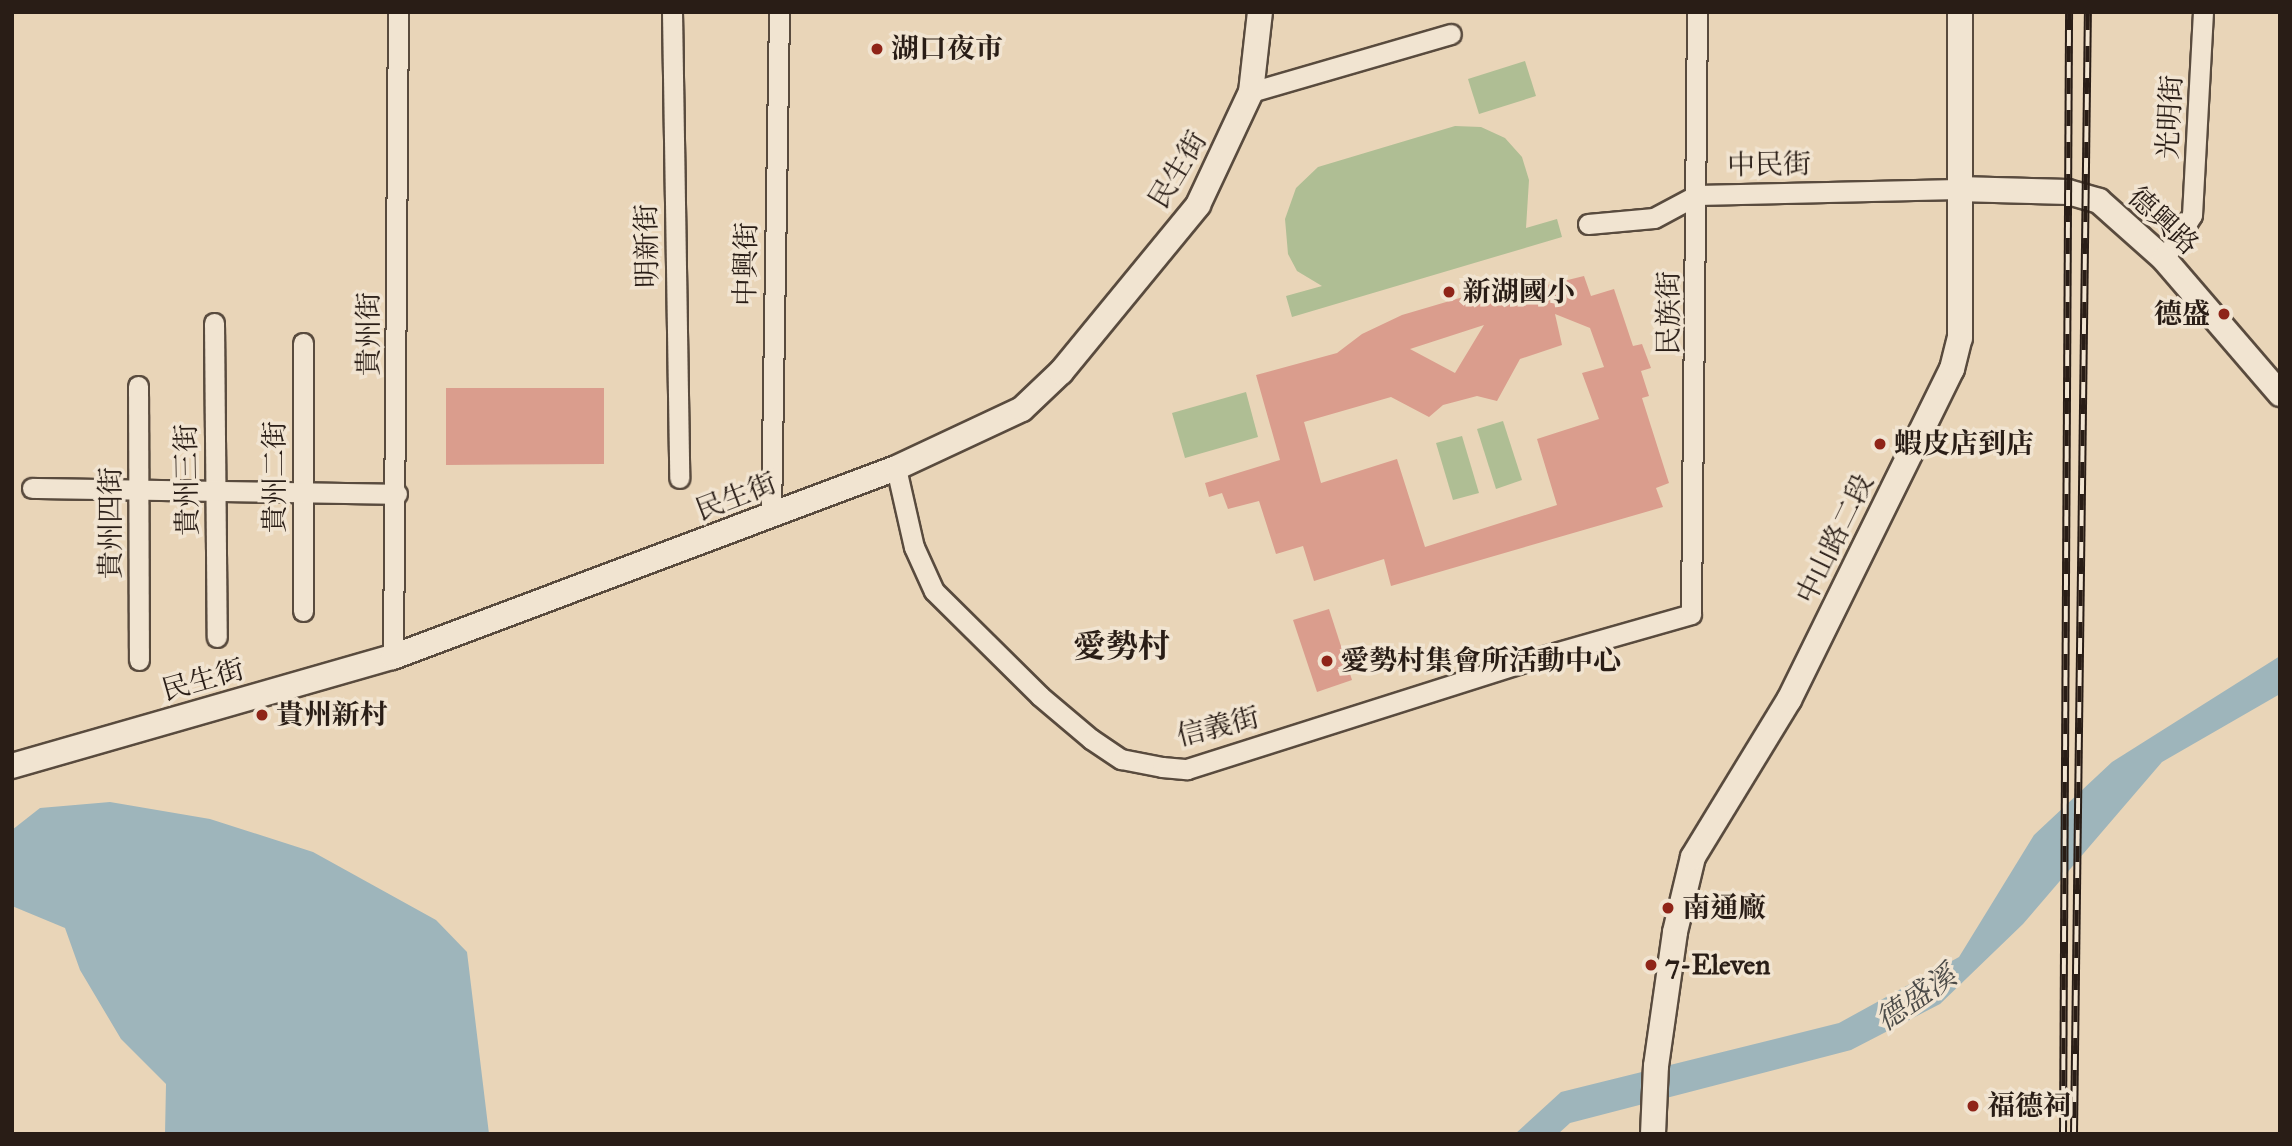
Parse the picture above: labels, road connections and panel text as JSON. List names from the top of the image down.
{
  "streets": {
    "street": [
      "光明街",
      "中民街",
      "民生街",
      "德興路",
      "明新街",
      "中興街",
      "民族街",
      "貴州街",
      "貴州二街",
      "貴州三街",
      "貴州四街",
      "中山路二段",
      "信義街"
    ]
  },
  "crossings": [
    ["光明街", "德興路"],
    ["中民街", "德興路"],
    ["中民街", "民族街"],
    ["中民街", "中山路二段"],
    ["民生街", "中興街"],
    ["民生街", "貴州街"],
    ["民生街", "信義街"],
    ["德興路", "中山路二段"],
    ["民族街", "信義街"]
  ],
  "districts": ["愛勢村"],
  "water": ["德盛溪"],
  "places": [
    "湖口夜市",
    "新湖國小",
    "德盛",
    "蝦皮店到店",
    "愛勢村集會所活動中心",
    "貴州新村",
    "南通廠",
    "7-Eleven",
    "福德祠"
  ]
}
